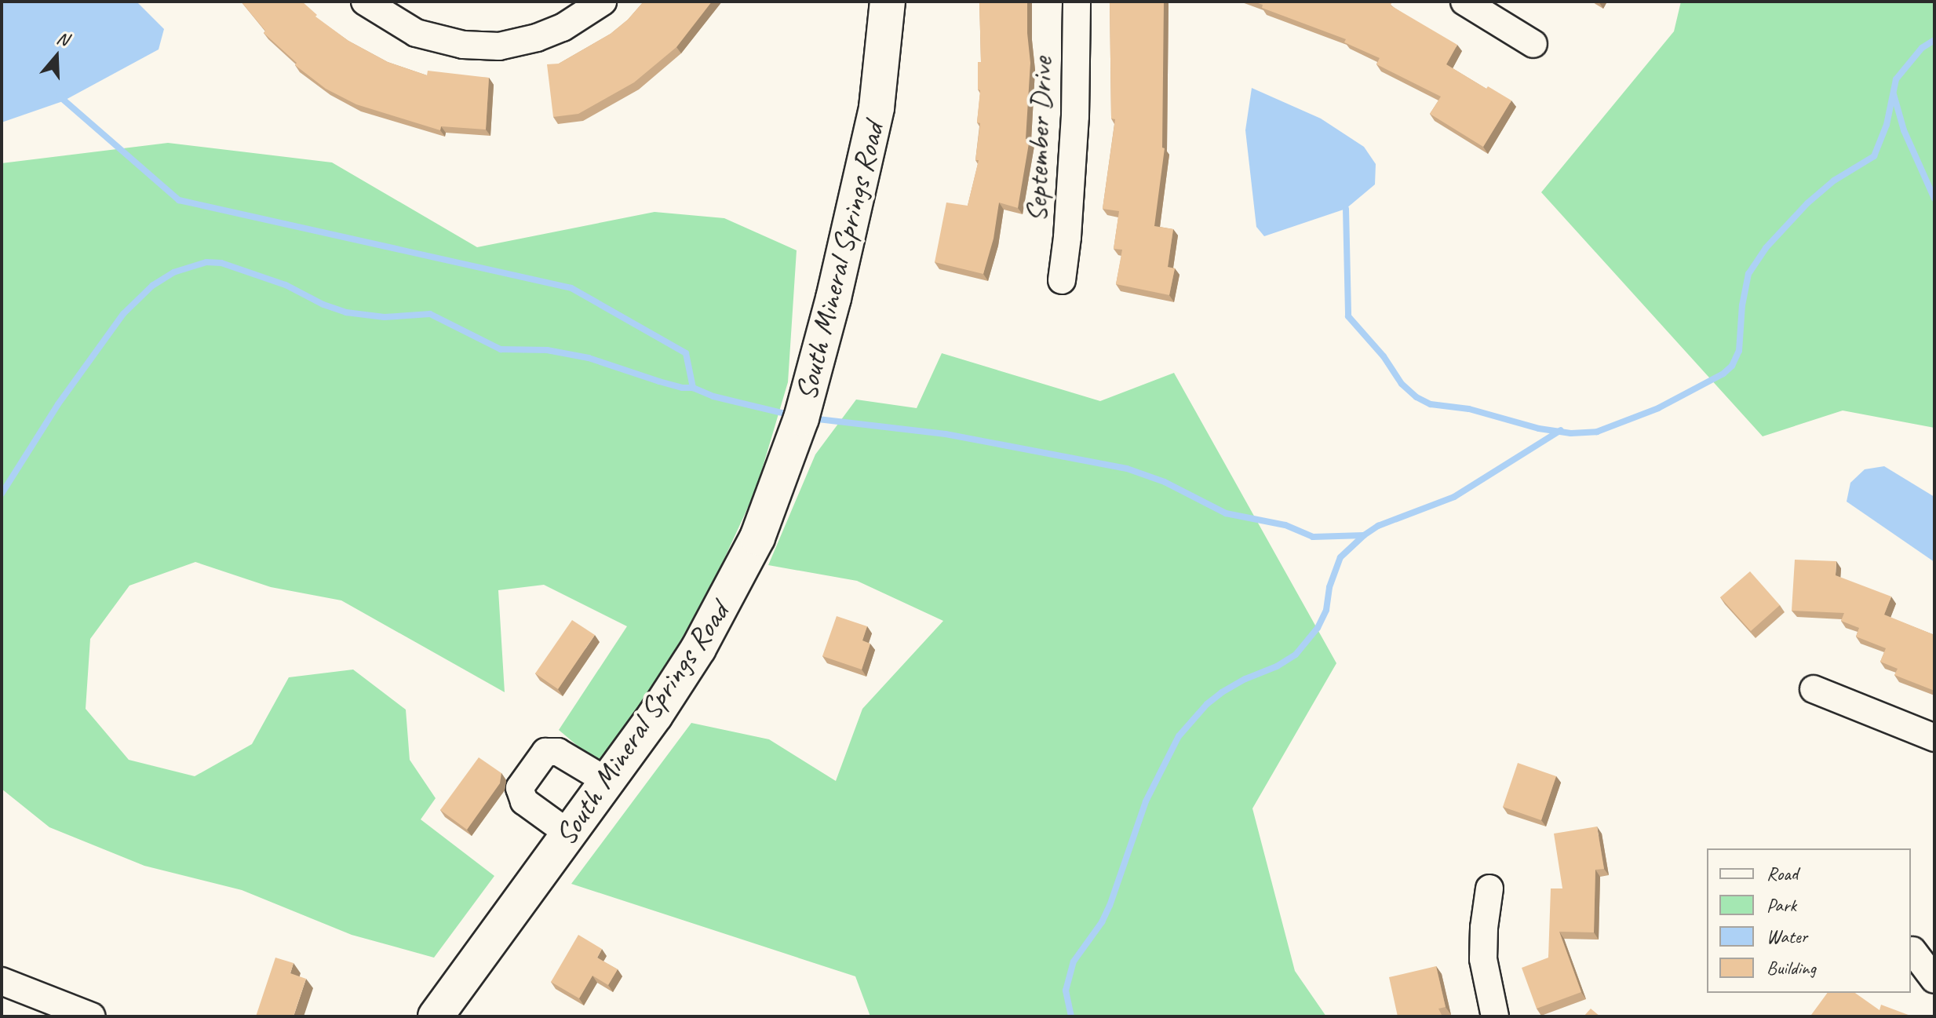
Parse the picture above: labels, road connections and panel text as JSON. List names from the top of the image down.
{
  "streets": {
    "street": ["September Drive", "South Mineral Springs Road"]
  },
  "legend": [
    "Road",
    "Park",
    "Water",
    "Building"
  ],
  "north": "top"
}
